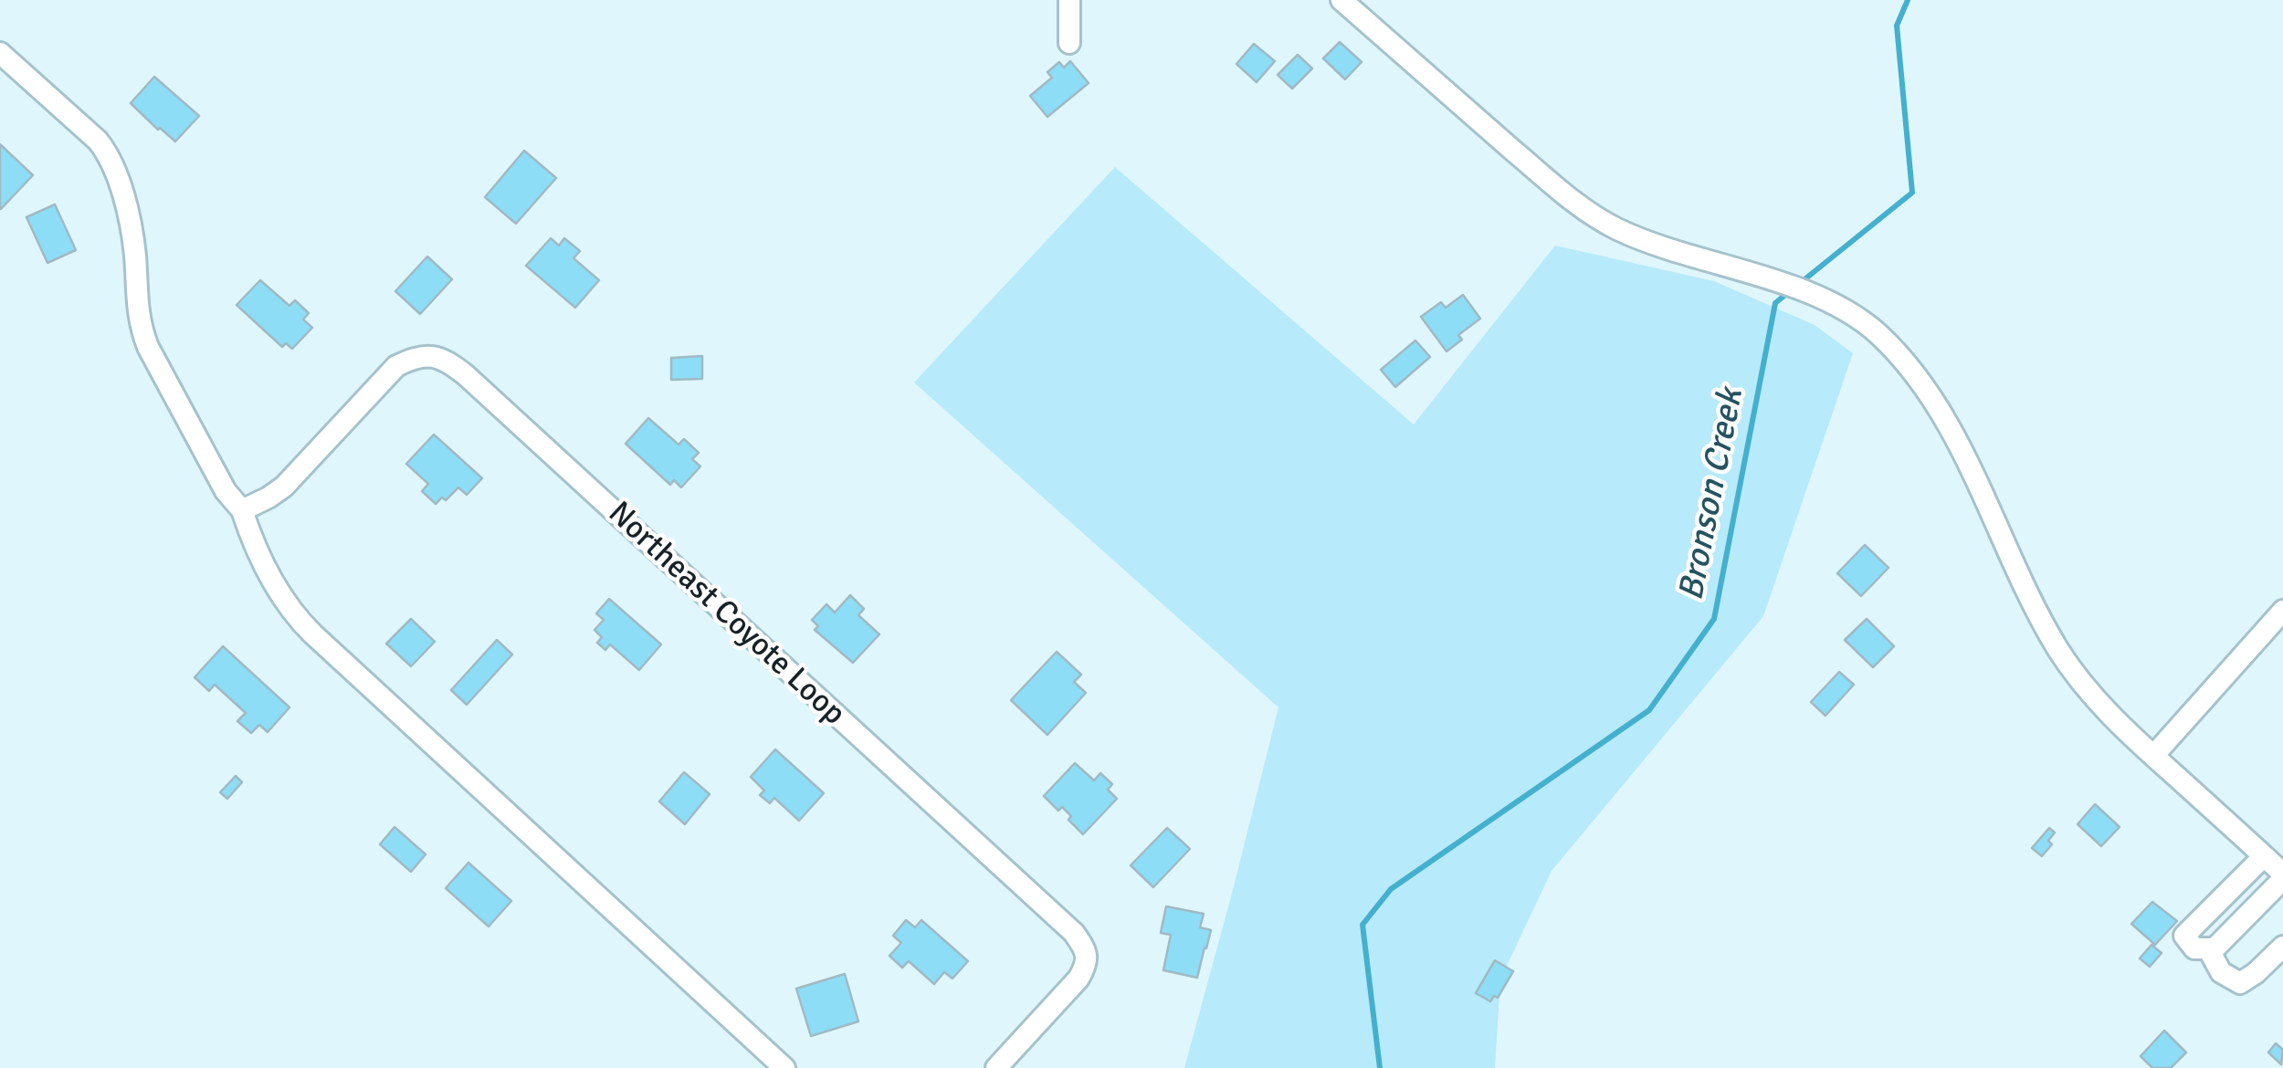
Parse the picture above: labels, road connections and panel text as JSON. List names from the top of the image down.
{
  "streets": {
    "street": ["Northeast Coyote Loop"]
  },
  "water": ["Bronson Creek"]
}
